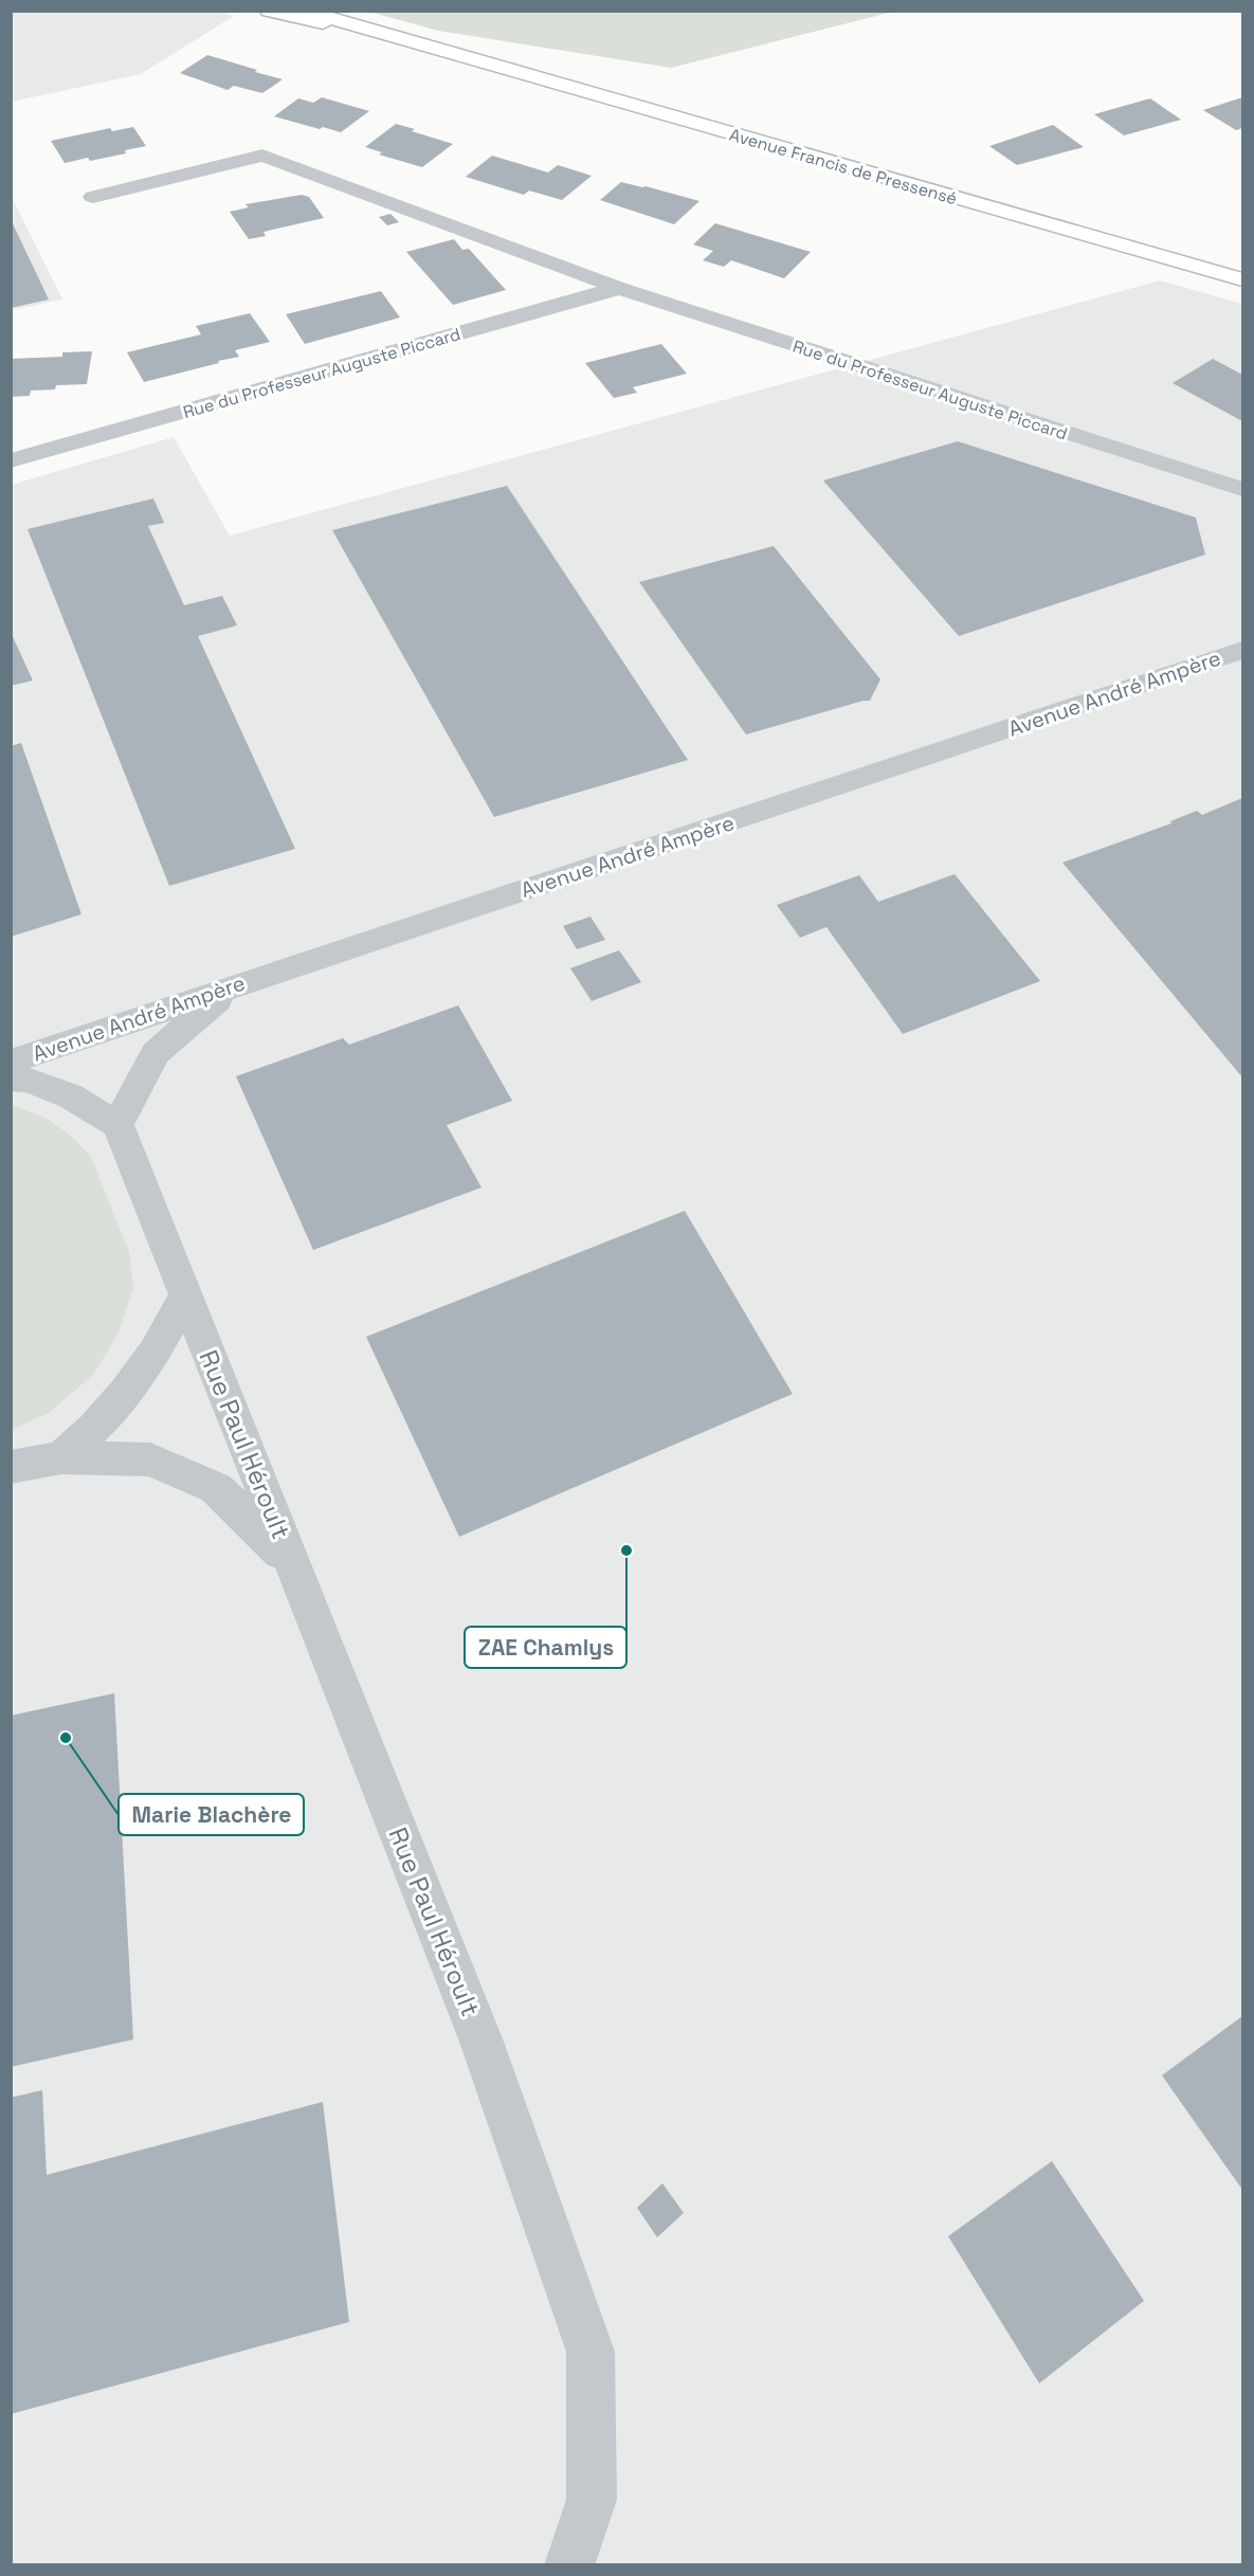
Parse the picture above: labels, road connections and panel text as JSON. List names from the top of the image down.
{
  "streets": {
    "main road": ["Avenue Francis de Pressensé"],
    "street": ["Rue du Professeur Auguste Piccard", "Avenue André Ampère", "Rue Paul Héroult"]
  },
  "places": ["ZAE Chamlys", "Marie Blachère"]
}
